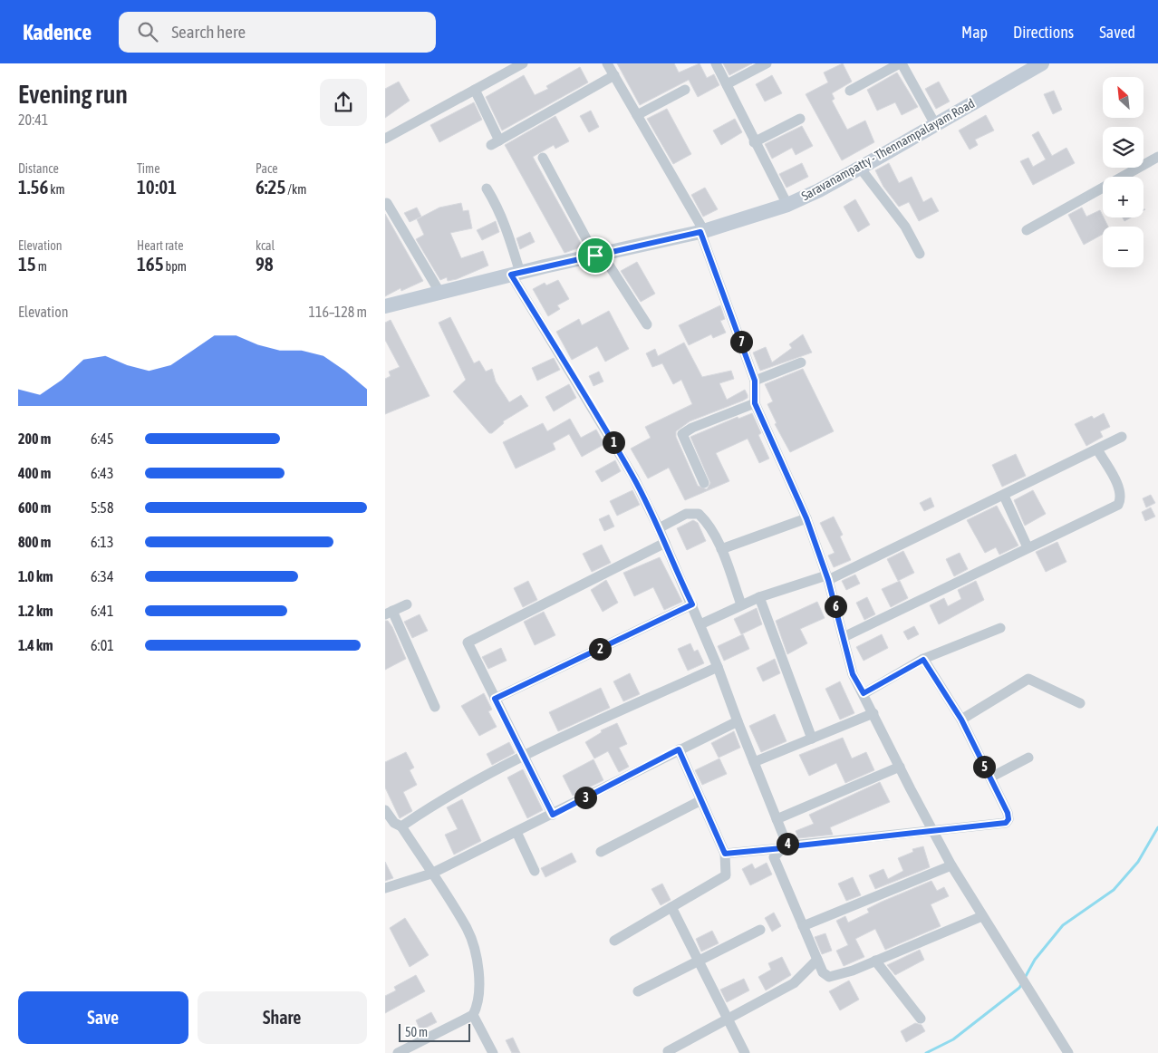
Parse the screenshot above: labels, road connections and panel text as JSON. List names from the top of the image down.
{
  "streets": {
    "main road": ["Saravanampatty - Thennampalayam Road"]
  },
  "scale_bar": "50 m",
  "north": "top left",
  "page": {
    "header": "Kadence",
    "search": "Search here",
    "nav": ["Map", "Directions", "Saved"],
    "heading": ["Evening run", "20:41"],
    "map_buttons": ["+", "−"],
    "stats": [
      ["Distance", "1.56 km"],
      ["Time", "10:01"],
      ["Pace", "6:25 /km"],
      ["Elevation", "15 m"],
      ["Heart rate", "165 bpm"],
      ["kcal", "98"]
    ],
    "chart": ["Elevation", "116–128 m"],
    "pins": [
      "7",
      "1",
      "6",
      "2",
      "5",
      "3",
      "4"
    ],
    "list": [
      {
        "name": "200 m",
        "note": "6:45"
      },
      {
        "name": "400 m",
        "note": "6:43"
      },
      {
        "name": "600 m",
        "note": "5:58"
      },
      {
        "name": "800 m",
        "note": "6:13"
      },
      {
        "name": "1.0 km",
        "note": "6:34"
      },
      {
        "name": "1.2 km",
        "note": "6:41"
      },
      {
        "name": "1.4 km",
        "note": "6:01"
      }
    ],
    "buttons": ["Save", "Share"],
    "scale": "50 m"
  }
}
